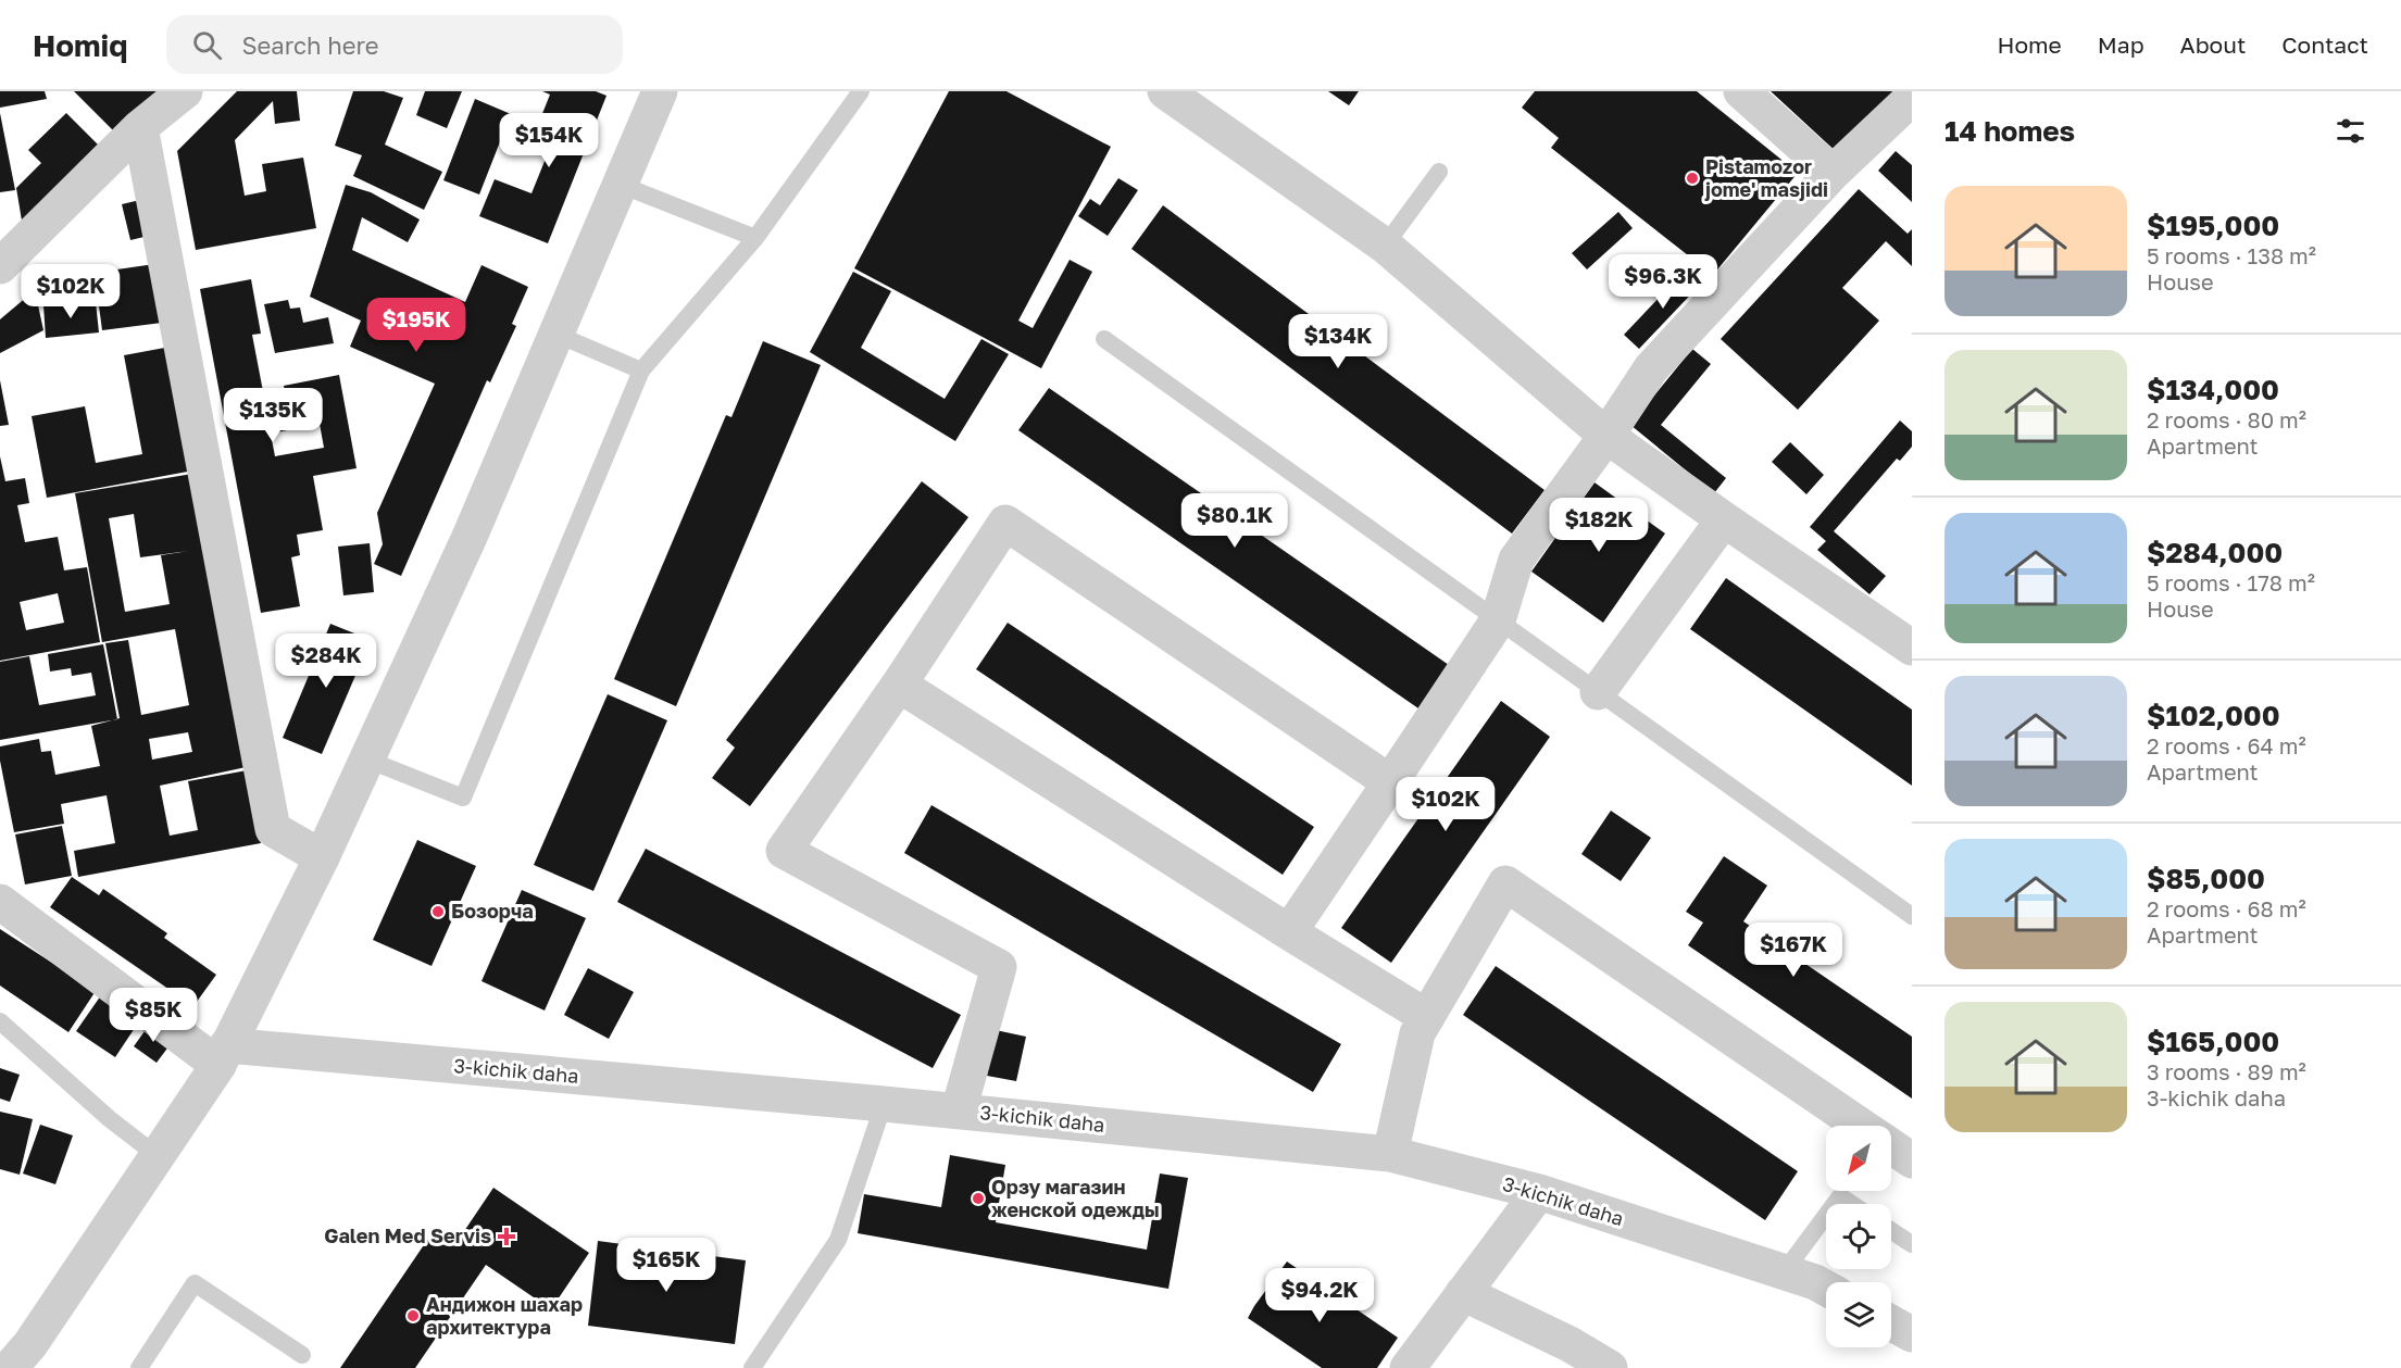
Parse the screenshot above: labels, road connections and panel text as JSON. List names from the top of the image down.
{
  "streets": {
    "street": ["3-kichik daha"]
  },
  "places": {
    "other": [
      "Pistamozor jome' masjidi",
      "Бозорча",
      "Орзу магазин женской одежды",
      "Андижон шахар архитектура"
    ],
    "health": ["Galen Med Servis"]
  },
  "north": "bottom left",
  "page": {
    "header": "Homiq",
    "search": "Search here",
    "nav": [
      "Home",
      "Map",
      "About",
      "Contact"
    ],
    "heading": "14 homes",
    "price": [
      "$154K",
      "$96.3K",
      "$102K",
      "$195K",
      "$134K",
      "$135K",
      "$80.1K",
      "$182K",
      "$284K",
      "$102K",
      "$167K",
      "$85K",
      "$165K",
      "$94.2K"
    ],
    "list": [
      {
        "name": "$195,000",
        "note": "5 rooms · 138 m² · House"
      },
      {
        "name": "$134,000",
        "note": "2 rooms · 80 m² · Apartment"
      },
      {
        "name": "$284,000",
        "note": "5 rooms · 178 m² · House"
      },
      {
        "name": "$102,000",
        "note": "2 rooms · 64 m² · Apartment"
      },
      {
        "name": "$85,000",
        "note": "2 rooms · 68 m² · Apartment"
      },
      {
        "name": "$165,000",
        "note": "3 rooms · 89 m² · 3-kichik daha"
      }
    ]
  }
}
